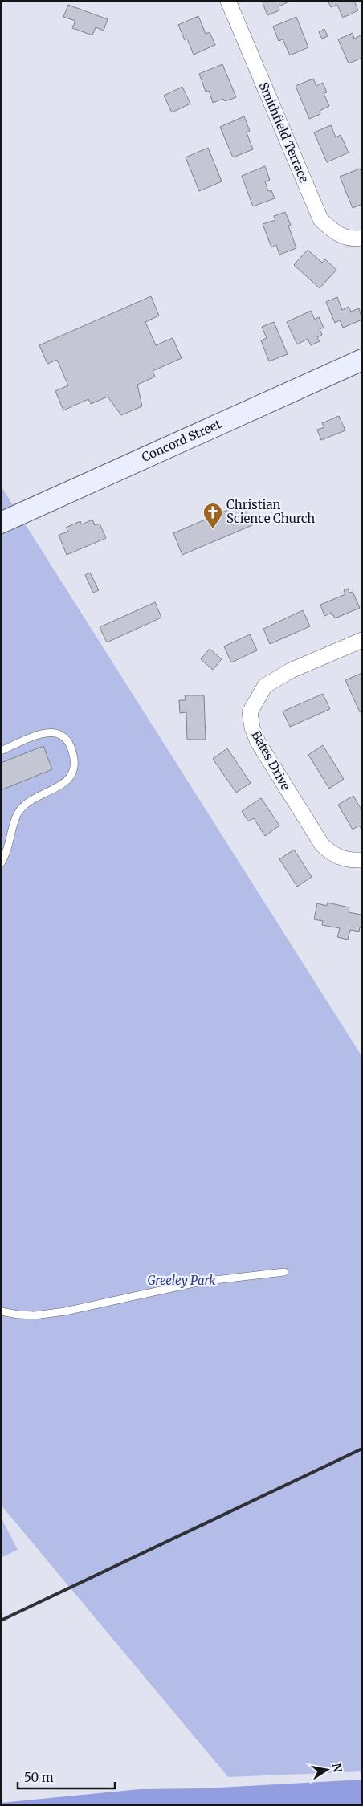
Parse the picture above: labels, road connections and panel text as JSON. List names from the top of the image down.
{
  "streets": {
    "main road": ["Concord Street"],
    "street": ["Smithfield Terrace", "Bates Drive"]
  },
  "parks": ["Greeley Park"],
  "places": {
    "church": ["Christian Science Church"]
  },
  "scale_bar": "50 m",
  "north": "right"
}
